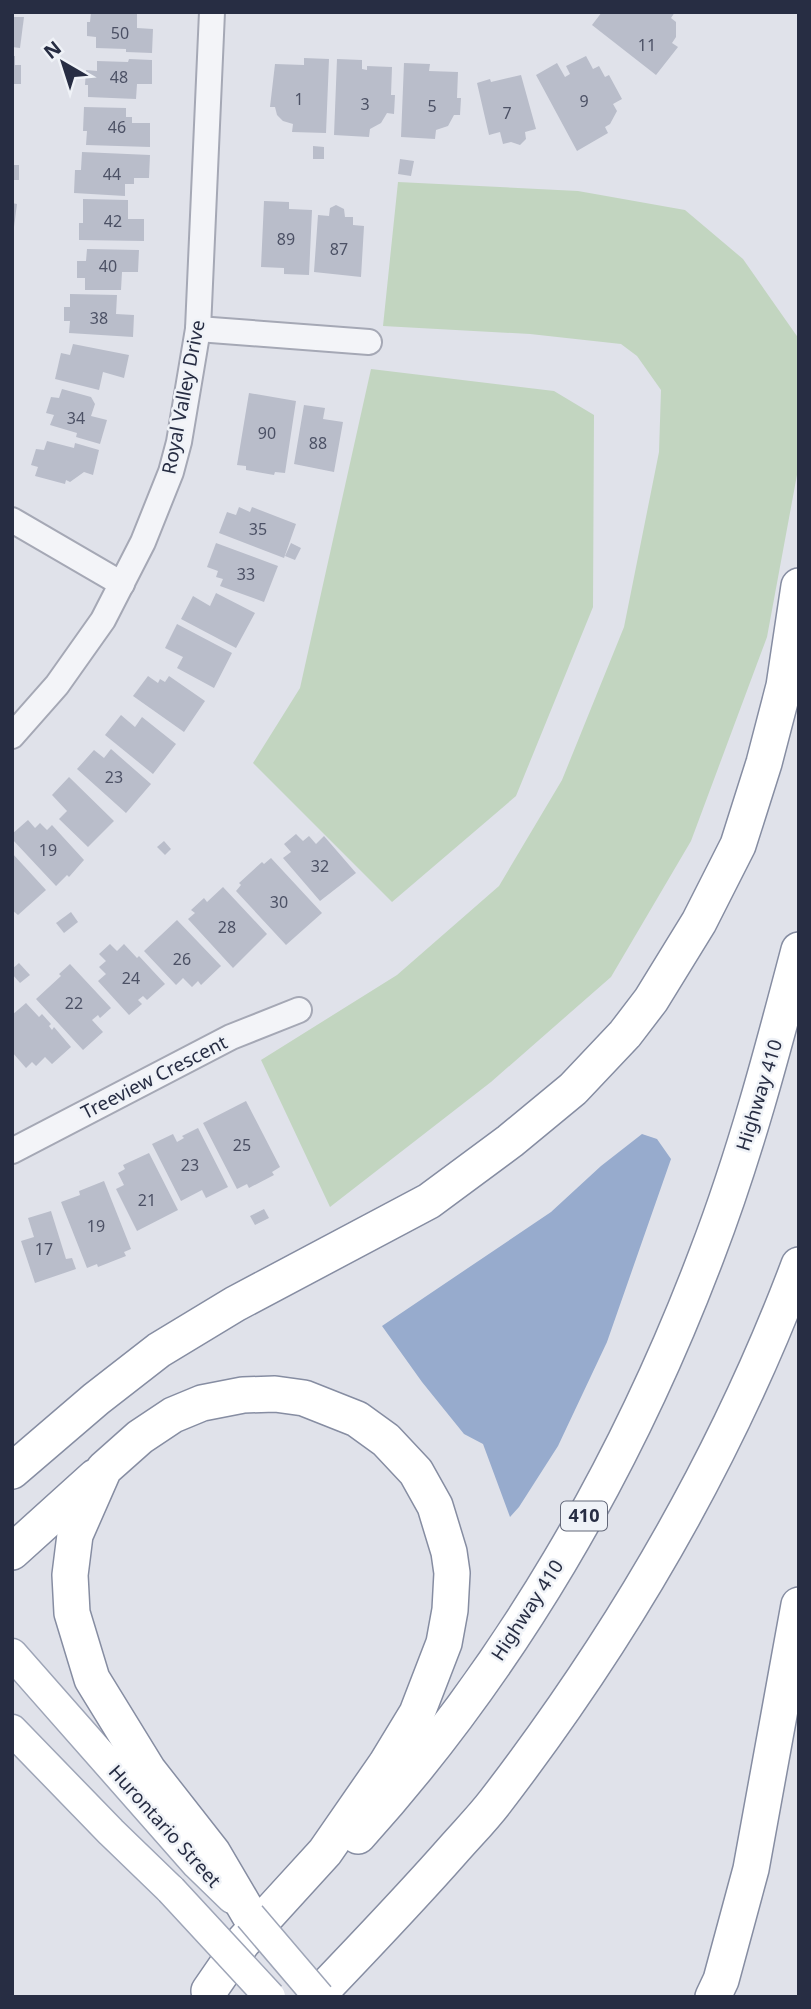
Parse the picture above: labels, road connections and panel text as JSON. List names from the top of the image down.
{
  "streets": {
    "highway": ["Highway 410", "410"],
    "main road": ["Hurontario Street"],
    "street": ["Royal Valley Drive", "Treeview Crescent"]
  },
  "house_numbers": [
    "50",
    "11",
    "48",
    "1",
    "9",
    "3",
    "5",
    "7",
    "46",
    "44",
    "42",
    "89",
    "87",
    "40",
    "38",
    "34",
    "90",
    "88",
    "35",
    "33",
    "23",
    "19",
    "32",
    "30",
    "28",
    "26",
    "24",
    "22",
    "25",
    "23",
    "21",
    "19",
    "17"
  ],
  "north": "top left"
}
